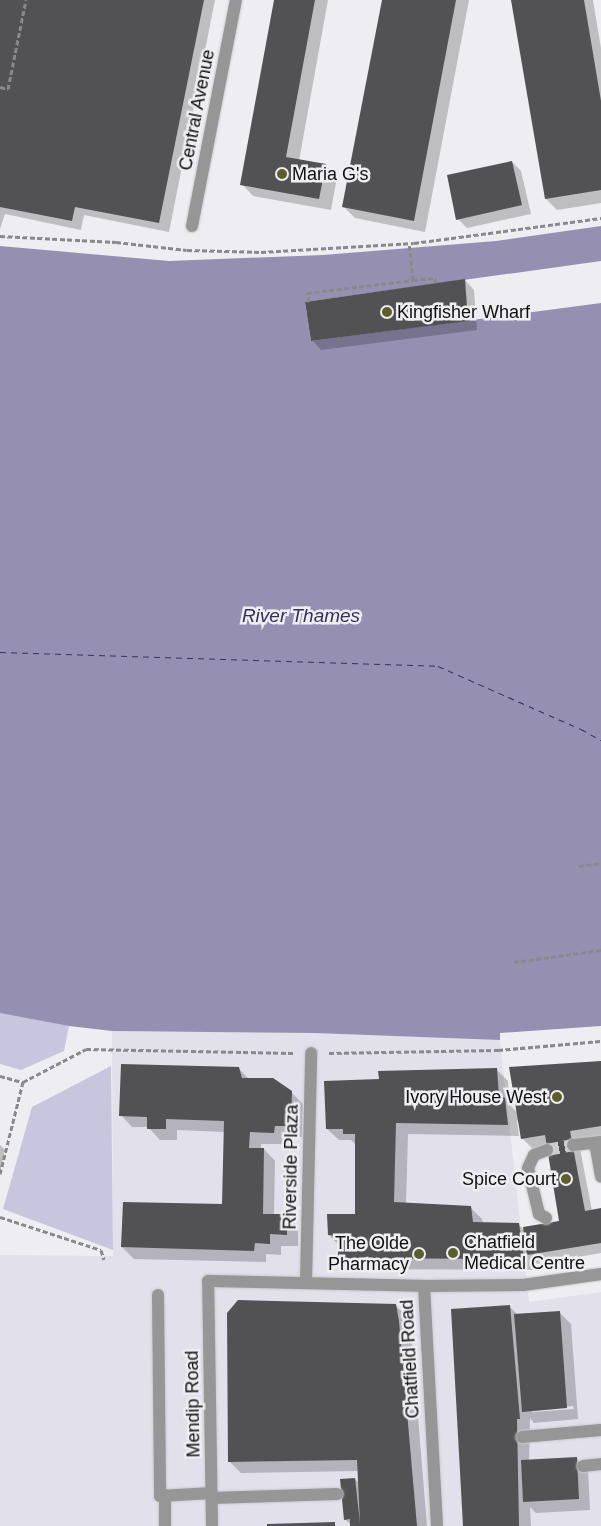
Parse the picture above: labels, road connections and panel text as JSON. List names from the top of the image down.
{
  "streets": {
    "street": [
      "Central Avenue",
      "Riverside Plaza",
      "Chatfield Road",
      "Mendip Road"
    ]
  },
  "crossings": [
    ["Riverside Plaza", "Chatfield Road"],
    ["Chatfield Road", "Mendip Road"]
  ],
  "water": ["River Thames"],
  "places": [
    "Maria G's",
    "Kingfisher Wharf",
    "Ivory House West",
    "Spice Court",
    "Chatfield Medical Centre",
    "The Olde Pharmacy"
  ]
}
